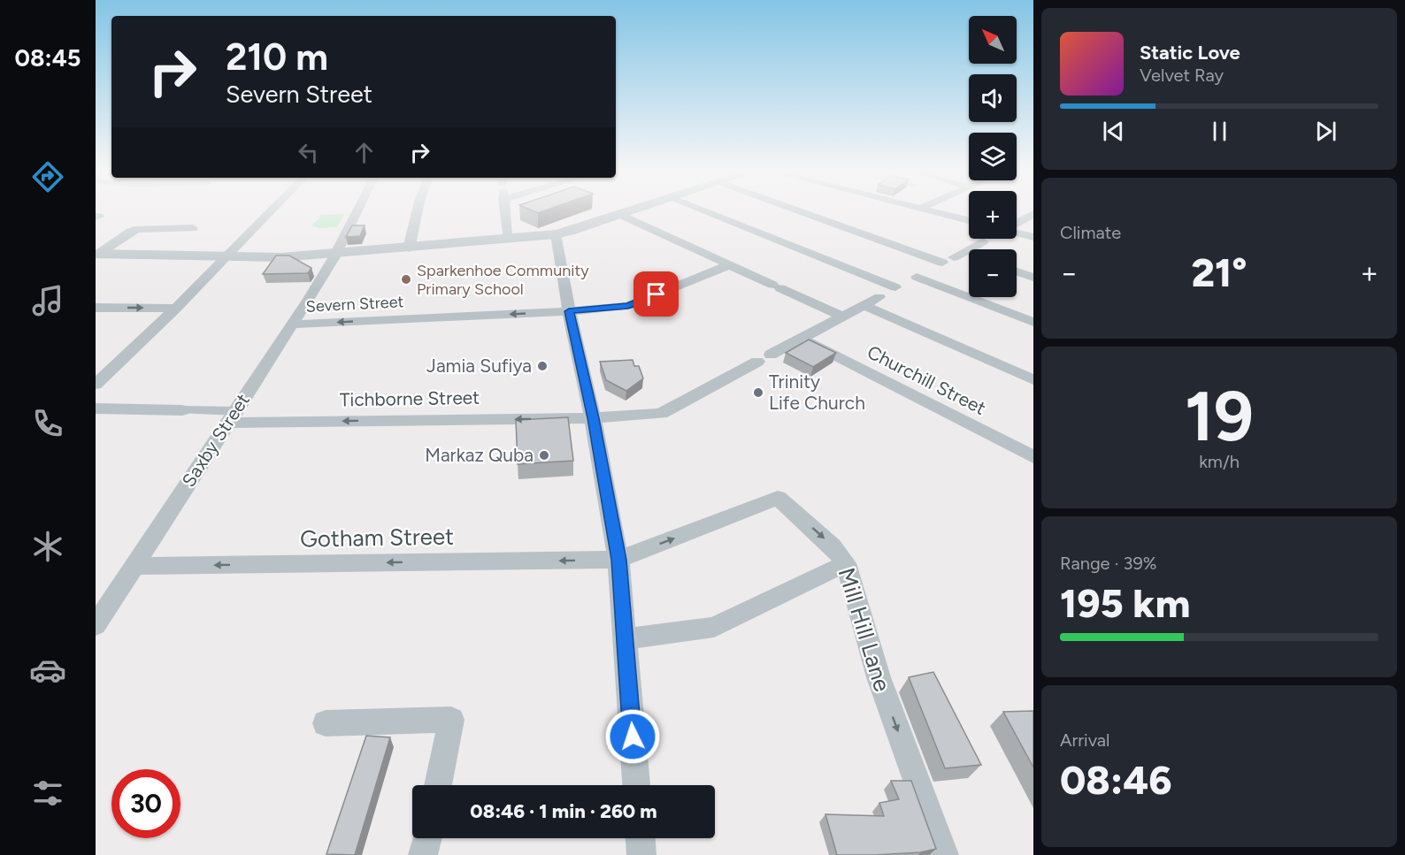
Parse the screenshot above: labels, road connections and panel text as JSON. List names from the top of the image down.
{
  "streets": {
    "street": [
      "Severn Street",
      "Churchill Street",
      "Tichborne Street",
      "Saxby Street",
      "Gotham Street",
      "Mill Hill Lane"
    ]
  },
  "crossings": [
    ["Severn Street", "Saxby Street"],
    ["Churchill Street", "Tichborne Street"],
    ["Tichborne Street", "Saxby Street"],
    ["Saxby Street", "Gotham Street"],
    ["Gotham Street", "Mill Hill Lane"]
  ],
  "one_way": ["Tichborne Street", "Gotham Street"],
  "places": [
    "Sparkenhoe Community Primary School",
    "Jamia Sufiya",
    "Trinity Life Church",
    "Markaz Quba"
  ],
  "north": "top left",
  "page": {
    "tabs": "08:45",
    "map_buttons": ["+", "−"],
    "turn": ["210 m", "Severn Street"],
    "song": ["Static Love", "Velvet Ray"],
    "tile": [
      "Climate",
      ["19", "km/h"],
      ["Range · 39%", "195 km"],
      ["Arrival", "08:46"]
    ],
    "heat": ["−", "21°", "+"],
    "limit": "30",
    "trip": "08:46 · 1 min · 260 m"
  }
}
